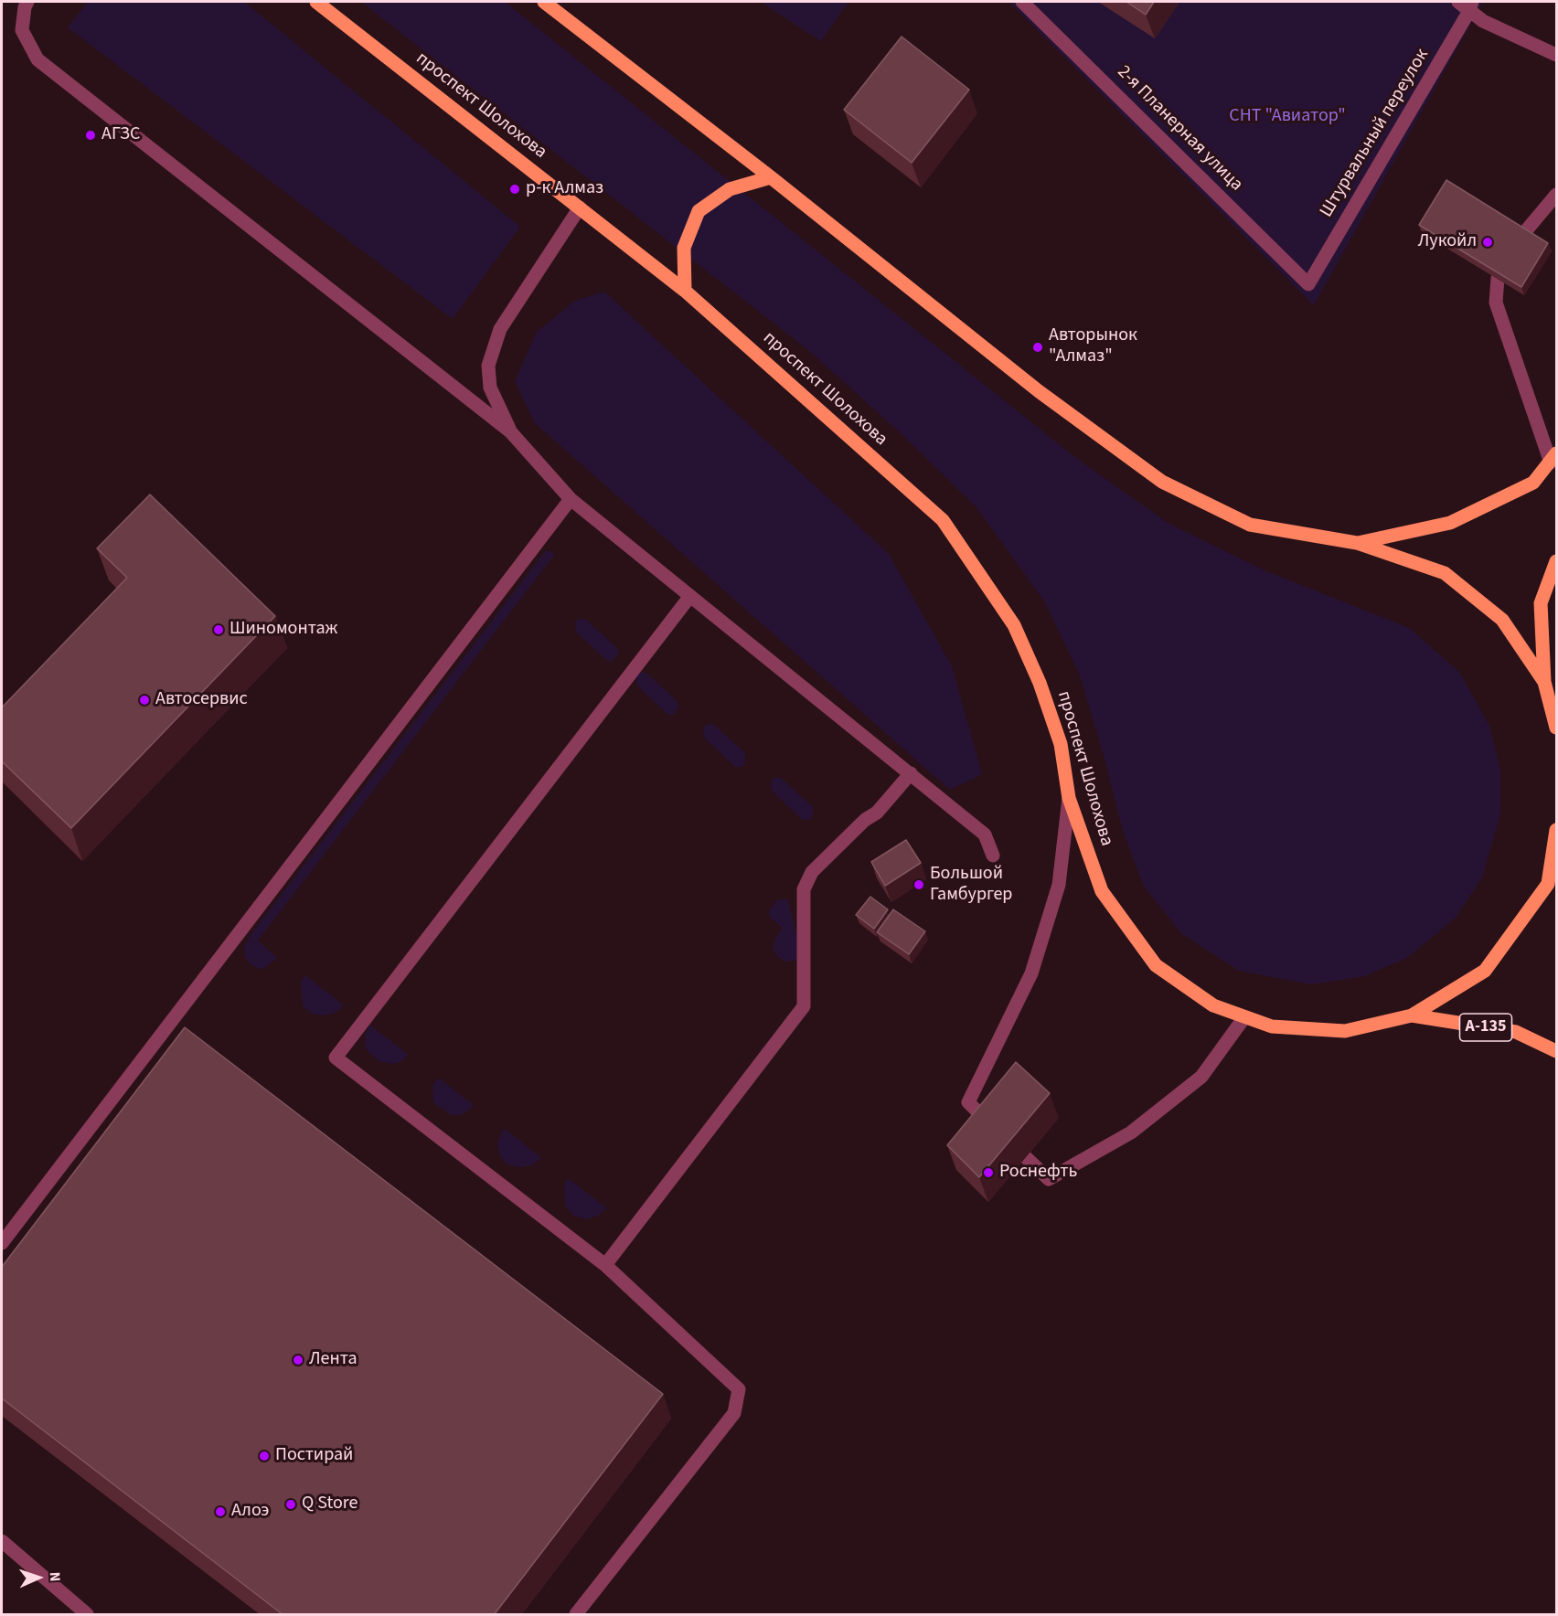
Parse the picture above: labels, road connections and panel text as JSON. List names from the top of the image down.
{
  "streets": {
    "main road": ["проспект Шолохова", "А-135"],
    "street": ["2-я Планерная улица", "Штурвальный переулок"]
  },
  "crossings": [
    ["проспект Шолохова", "А-135"],
    ["2-я Планерная улица", "Штурвальный переулок"]
  ],
  "parks": ["СНТ \"Авиатор\""],
  "places": [
    "АГЗС",
    "р-к Алмаз",
    "Лукойл",
    "Авторынок \"Алмаз\"",
    "Шиномонтаж",
    "Автосервис",
    "Большой Гамбургер",
    "Роснефть",
    "Лента",
    "Постирай",
    "Q Store",
    "Алоэ"
  ],
  "north": "right"
}
